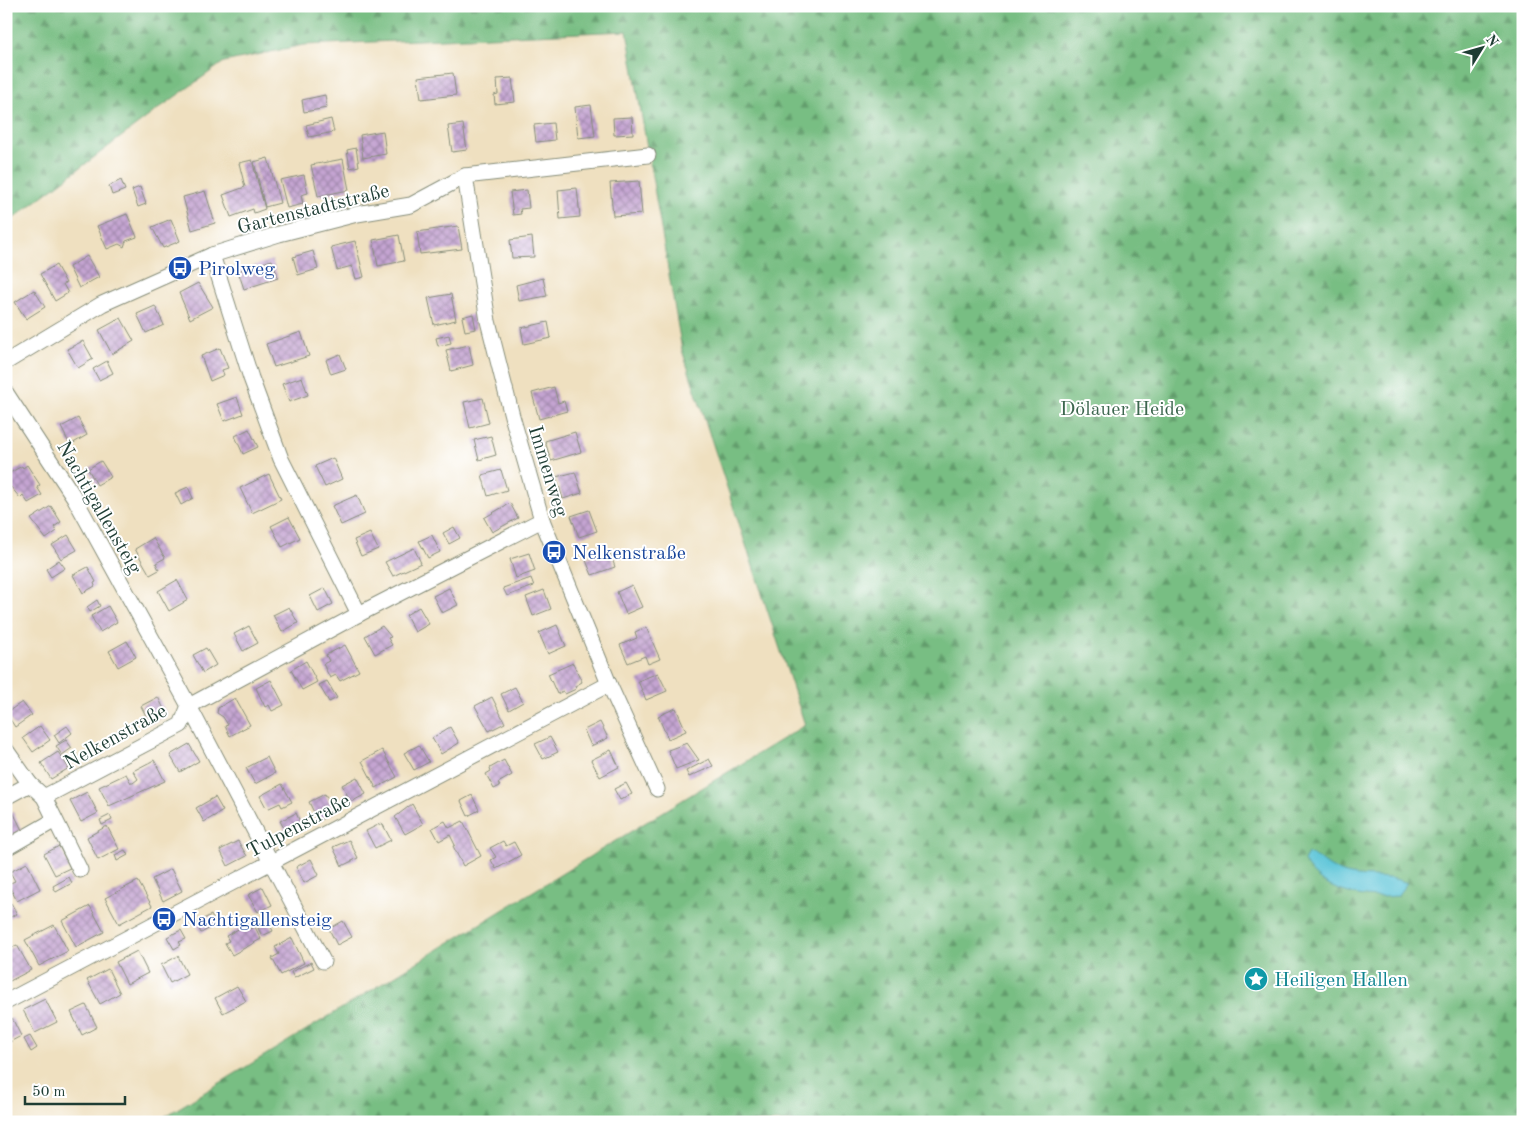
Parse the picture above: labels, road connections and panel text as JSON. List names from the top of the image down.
{
  "streets": {
    "street": [
      "Gartenstadtstraße",
      "Immenweg",
      "Nachtigallensteig",
      "Nelkenstraße",
      "Tulpenstraße"
    ]
  },
  "crossings": [
    ["Gartenstadtstraße", "Immenweg"],
    ["Immenweg", "Nelkenstraße"],
    ["Immenweg", "Tulpenstraße"],
    ["Nachtigallensteig", "Nelkenstraße"],
    ["Nachtigallensteig", "Tulpenstraße"]
  ],
  "parks": ["Dölauer Heide"],
  "places": {
    "bus stop": ["Pirolweg", "Nelkenstraße", "Nachtigallensteig"],
    "place": ["Heiligen Hallen"]
  },
  "scale_bar": "50 m",
  "north": "top right"
}
